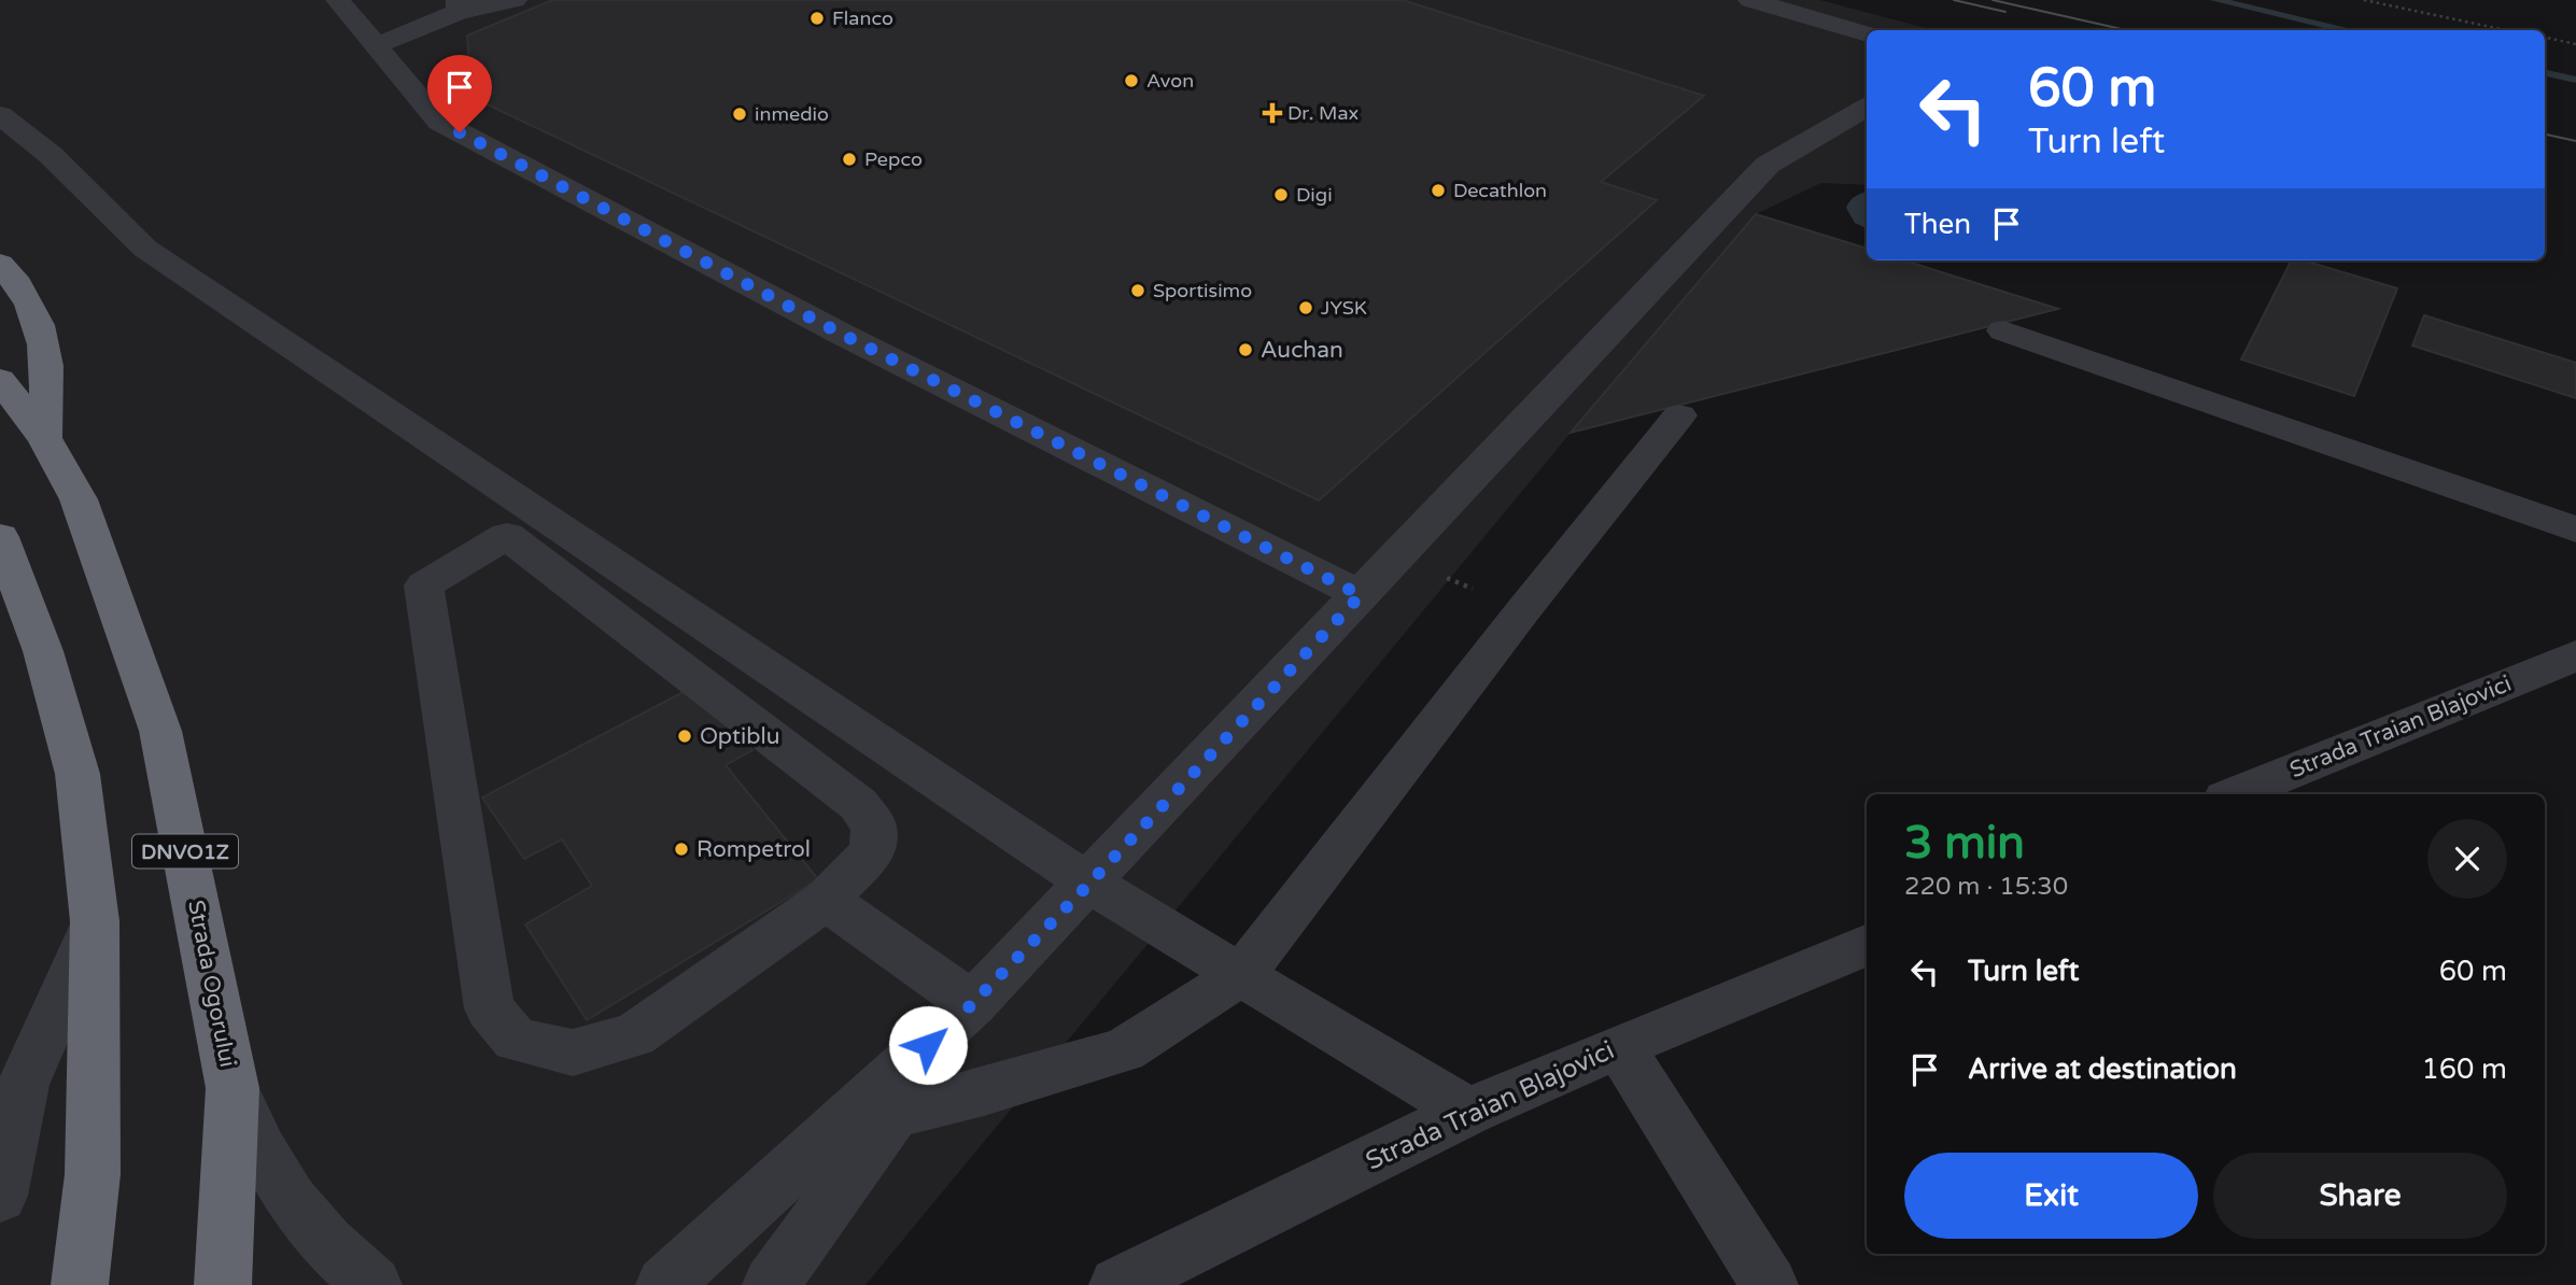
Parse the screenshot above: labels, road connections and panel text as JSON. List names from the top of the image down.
{
  "streets": {
    "highway": ["DNVO1Z", "Strada Ogorului"],
    "street": ["Strada Traian Blajovici"]
  },
  "crossings": [
    ["DNVO1Z", "Strada Ogorului"]
  ],
  "places": {
    "other": [
      "Flanco",
      "Avon",
      "inmedio",
      "Pepco",
      "Decathlon",
      "Digi",
      "Sportisimo",
      "JYSK",
      "Auchan",
      "Optiblu",
      "Rompetrol"
    ],
    "health": ["Dr. Max"]
  },
  "page": {
    "turn": ["60 m", "Turn left"],
    "then": "Then",
    "heading": ["3 min", "220 m · 15:30"],
    "list": [
      {
        "name": "Turn left",
        "value": "60 m"
      },
      {
        "name": "Arrive at destination",
        "value": "160 m"
      }
    ],
    "buttons": ["Exit", "Share"]
  }
}
